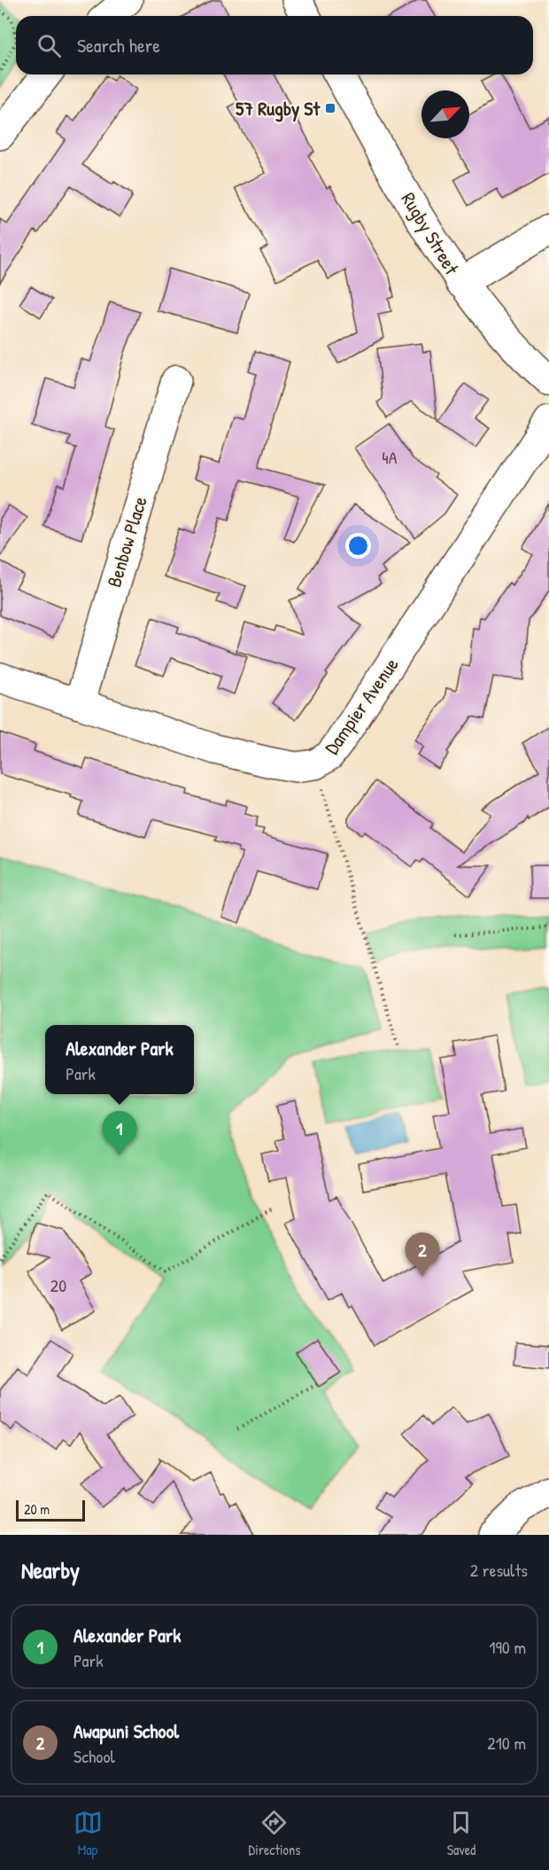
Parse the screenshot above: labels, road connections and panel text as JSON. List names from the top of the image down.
{
  "streets": {
    "street": ["Rugby Street", "Benbow Place", "Dampier Avenue"]
  },
  "crossings": [
    ["Benbow Place", "Dampier Avenue"]
  ],
  "places": {
    "transit": ["57 Rugby St"]
  },
  "house_numbers": ["4A", "20"],
  "scale_bar": "20 m",
  "north": "top right",
  "page": {
    "search": "Search here",
    "popup": ["Alexander Park", "Park"],
    "pins": ["1", "2"],
    "scale": "20 m",
    "heading": ["Nearby", "2 results"],
    "list": [
      {
        "mark": "1",
        "name": "Alexander Park",
        "note": "Park",
        "value": "190 m"
      },
      {
        "mark": "2",
        "name": "Awapuni School",
        "note": "School",
        "value": "210 m"
      }
    ],
    "nav": ["Map", "Directions", "Saved"]
  }
}
